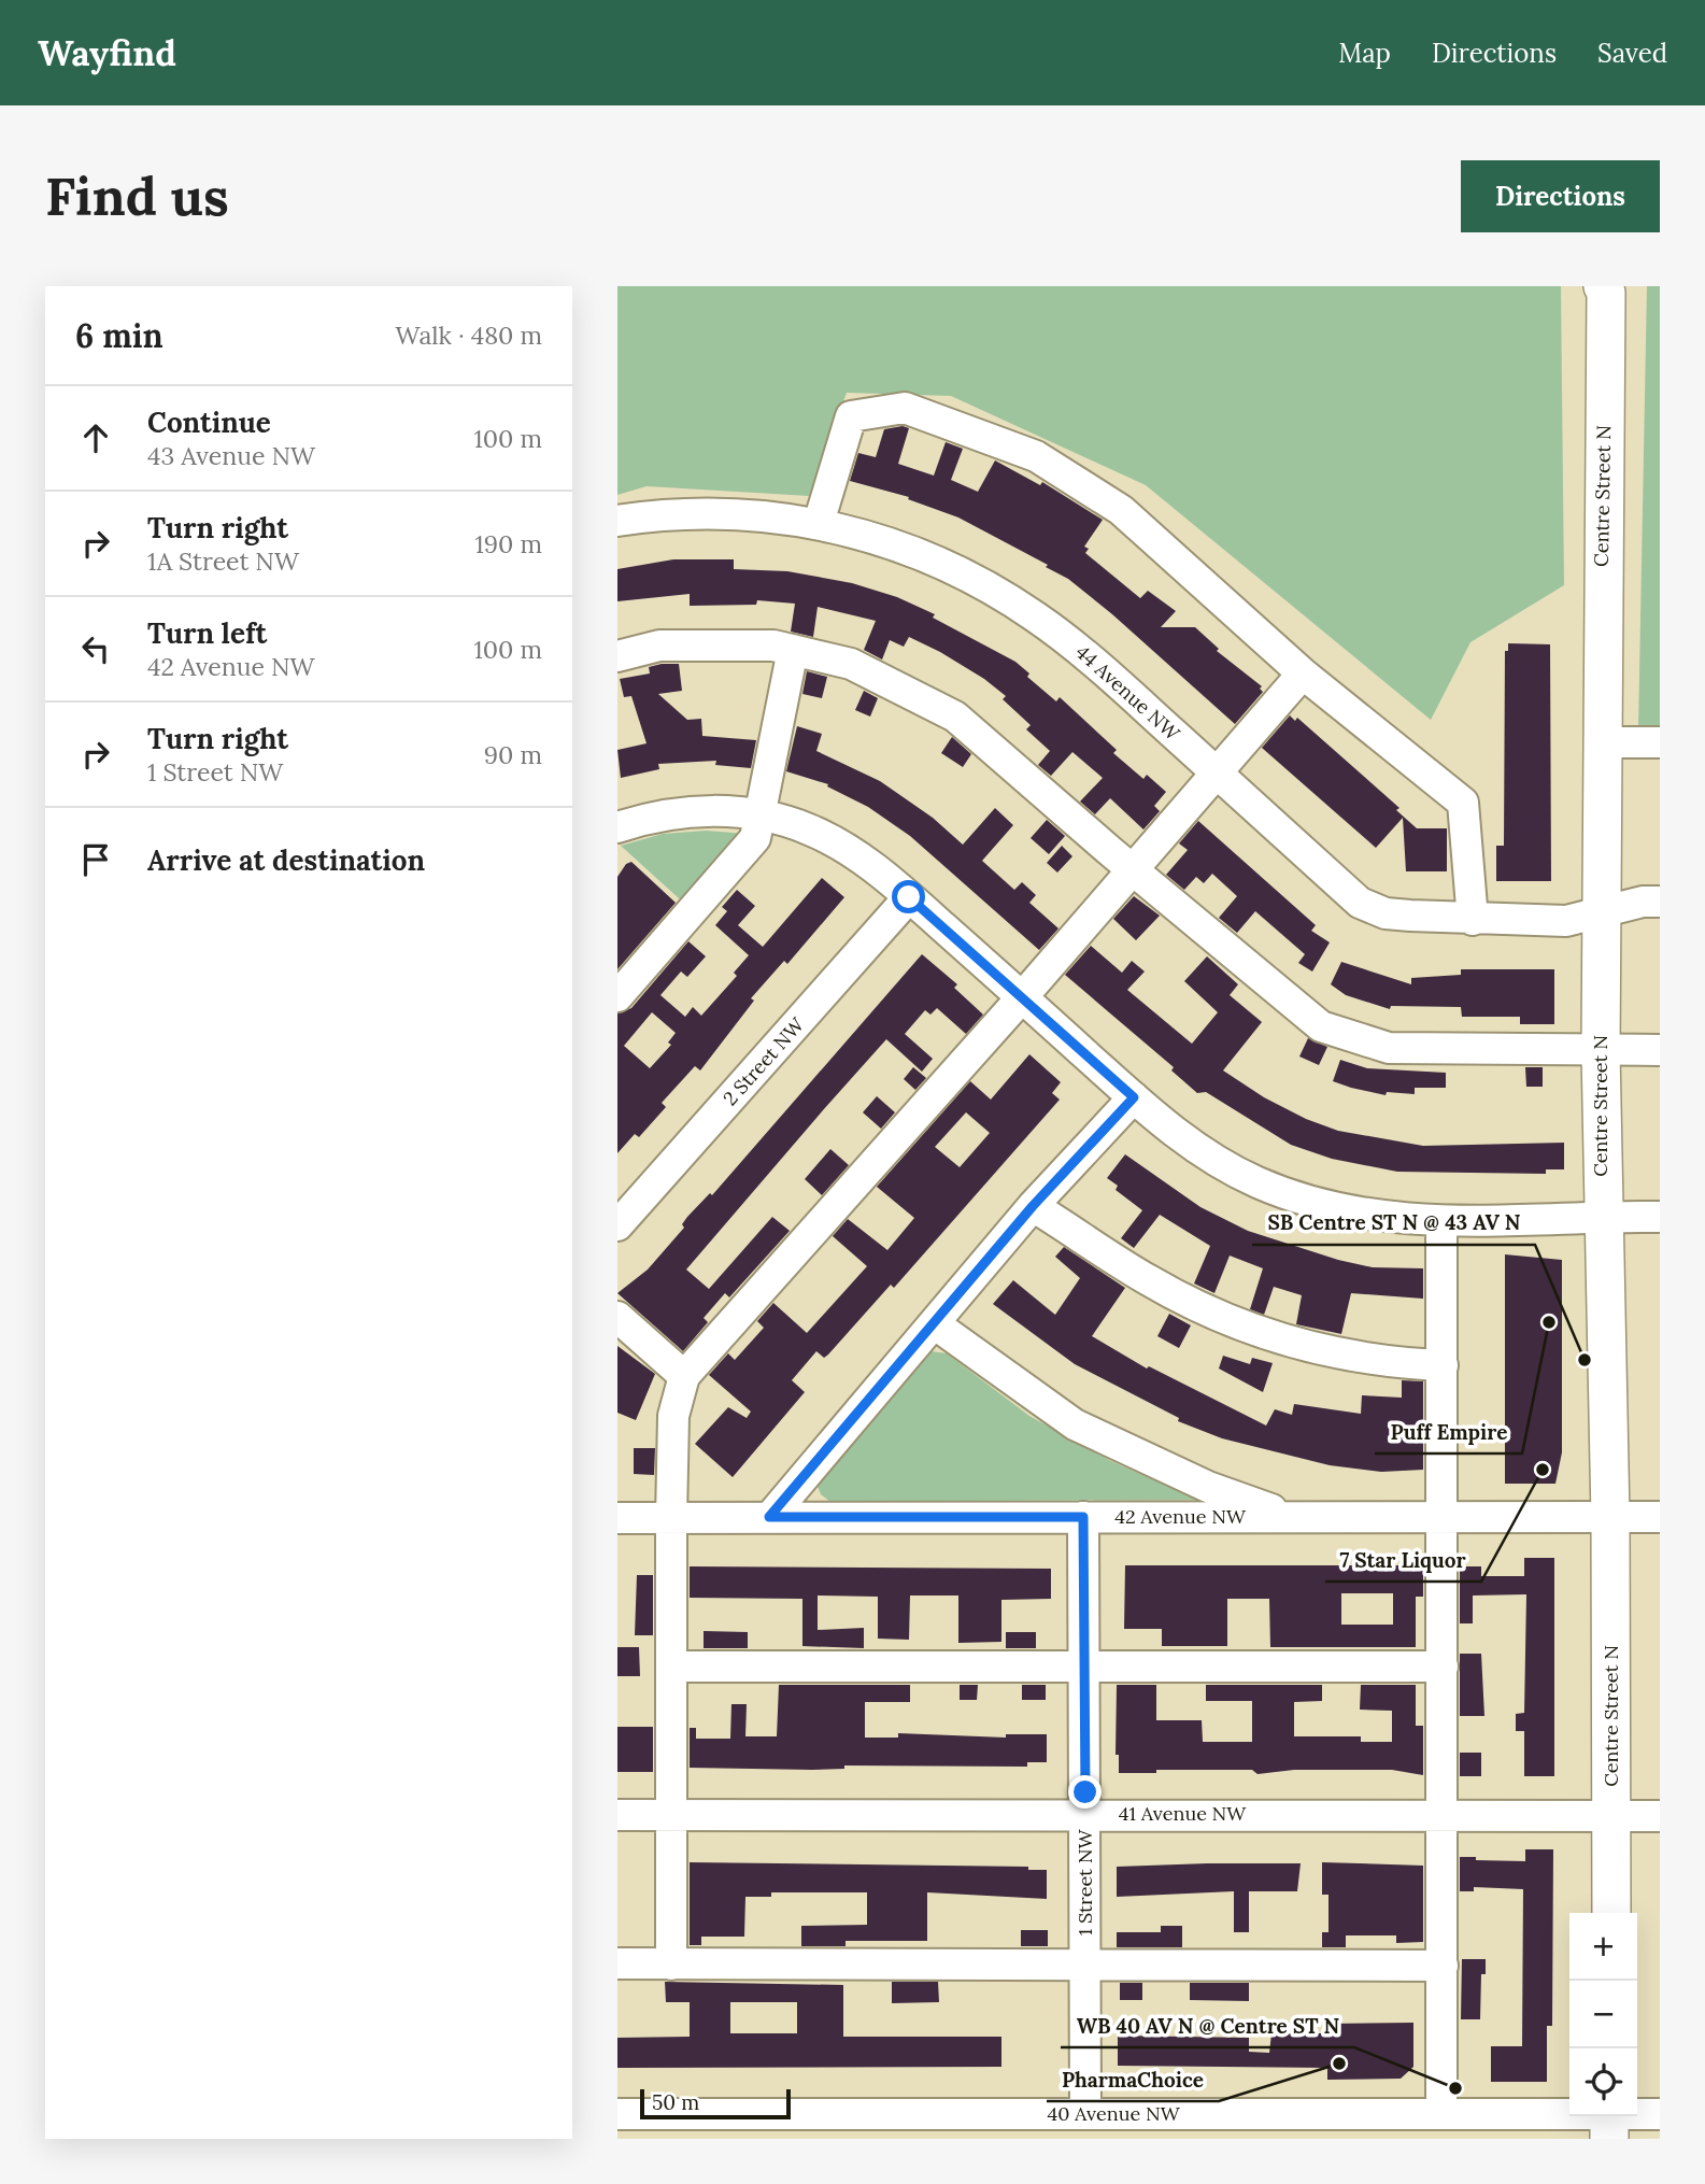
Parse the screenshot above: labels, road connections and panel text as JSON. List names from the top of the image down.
{
  "streets": {
    "main road": ["Centre Street N"],
    "street": [
      "44 Avenue NW",
      "2 Street NW",
      "42 Avenue NW",
      "41 Avenue NW",
      "1 Street NW",
      "40 Avenue NW"
    ]
  },
  "crossings": [
    ["Centre Street N", "44 Avenue NW"],
    ["Centre Street N", "42 Avenue NW"],
    ["Centre Street N", "41 Avenue NW"],
    ["42 Avenue NW", "1 Street NW"],
    ["41 Avenue NW", "1 Street NW"],
    ["1 Street NW", "40 Avenue NW"]
  ],
  "places": [
    "Puff Empire",
    "SB Centre ST N @ 43 AV N",
    "7 Star Liquor",
    "PharmaChoice",
    "WB 40 AV N @ Centre ST N"
  ],
  "scale_bar": "50 m",
  "page": {
    "header": "Wayfind",
    "nav": ["Map", "Directions", "Saved"],
    "buttons": "Directions",
    "title": "Find us",
    "heading": ["6 min", "Walk · 480 m"],
    "list": [
      ["Continue", "43 Avenue NW", "100 m"],
      ["Turn right", "1A Street NW", "190 m"],
      ["Turn left", "42 Avenue NW", "100 m"],
      ["Turn right", "1 Street NW", "90 m"],
      "Arrive at destination"
    ],
    "map_buttons": ["+", "−"],
    "scale": "50 m"
  }
}
